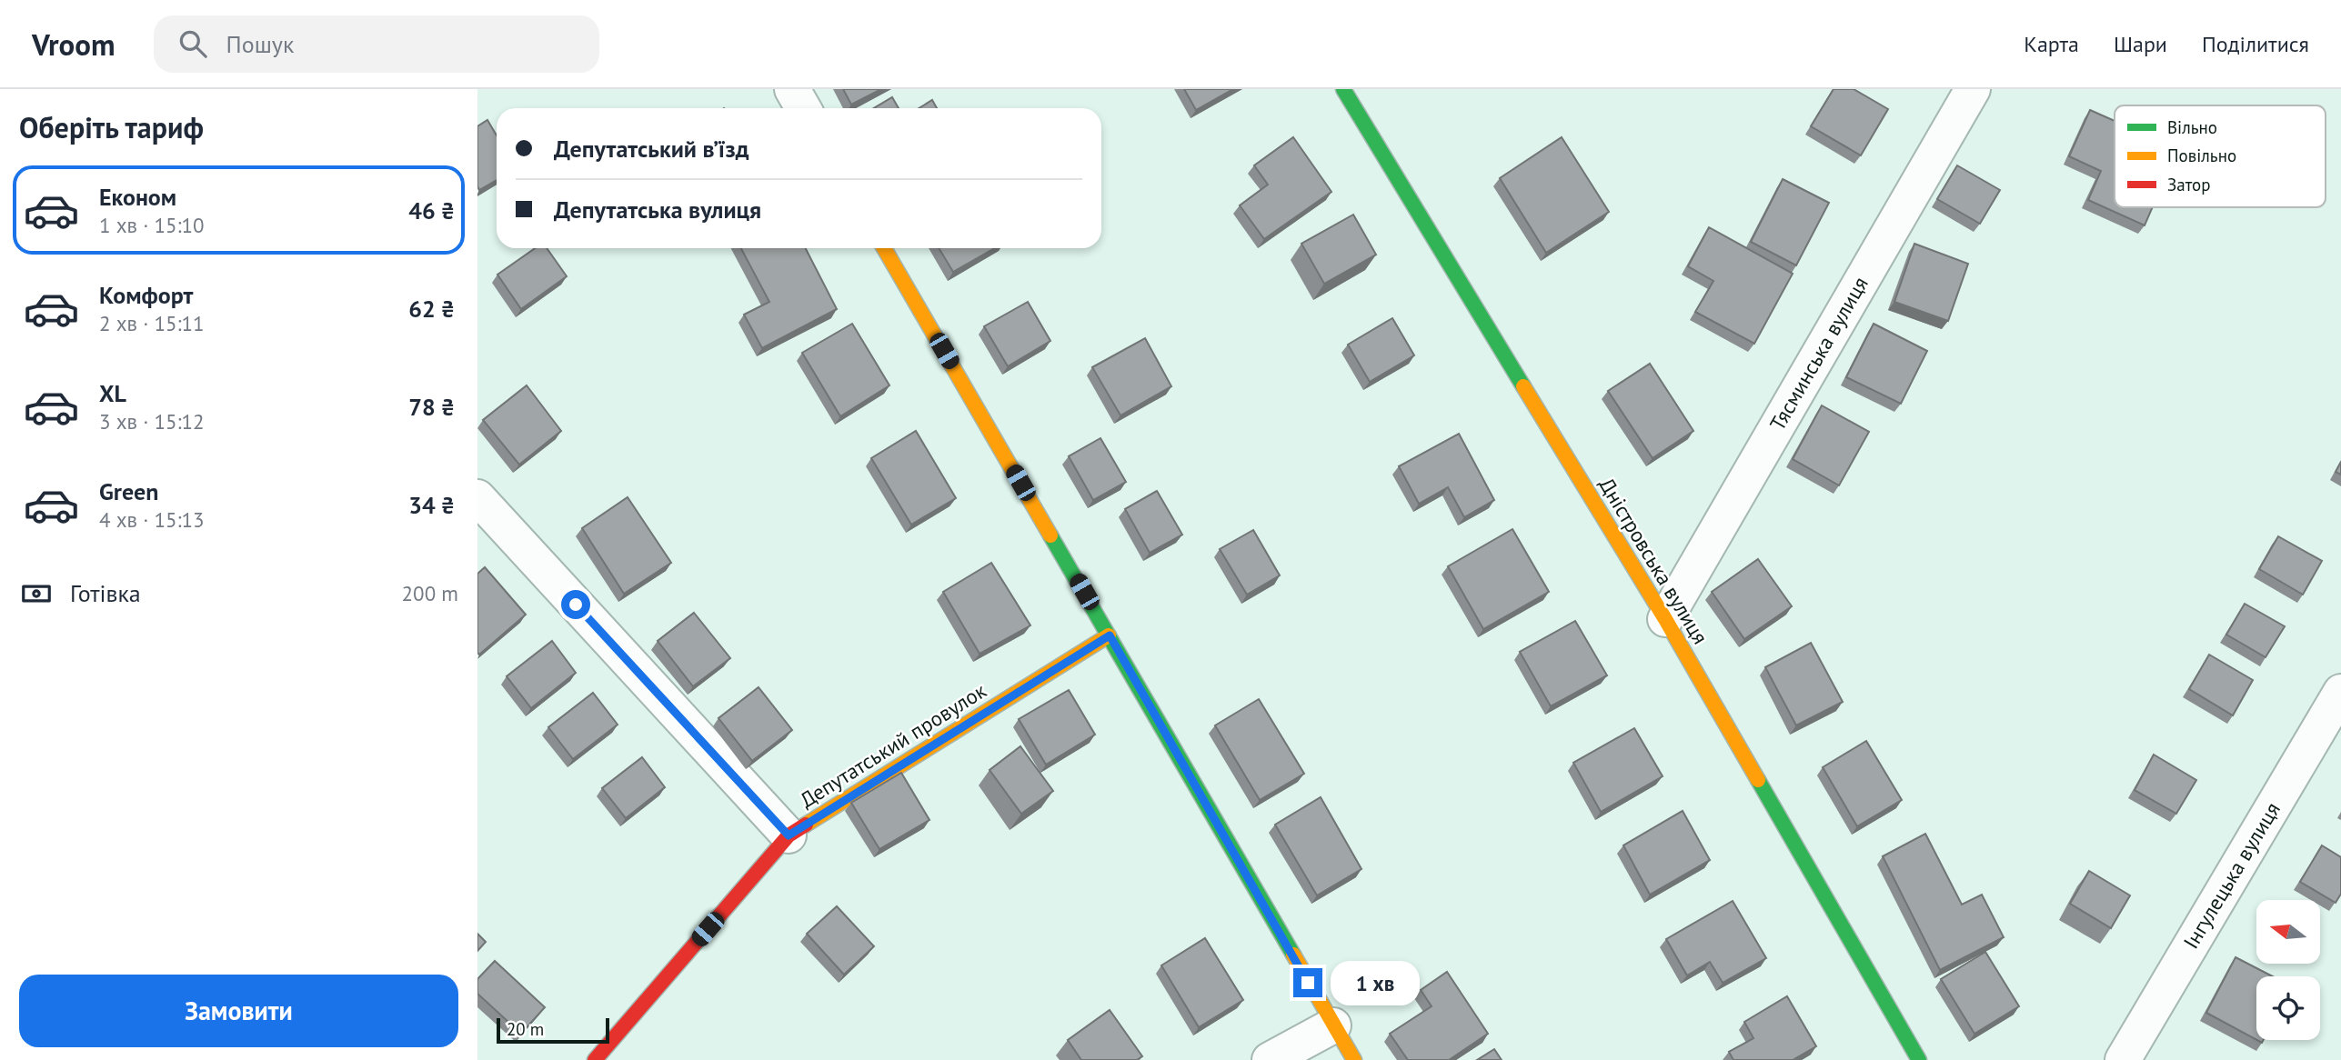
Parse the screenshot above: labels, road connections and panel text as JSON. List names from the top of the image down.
{
  "streets": {
    "street": [
      "Тясминська вулиця",
      "Дністровська вулиця",
      "Депутатський провулок",
      "Інгулецька вулиця"
    ]
  },
  "crossings": [
    ["Тясминська вулиця", "Дністровська вулиця"]
  ],
  "legend": ["Вільно", "Повільно", "Затор"],
  "scale_bar": "20 m",
  "north": "left",
  "page": {
    "header": "Vroom",
    "search": "Пошук",
    "nav": ["Карта", "Шари", "Поділитися"],
    "heading": "Оберіть тариф",
    "banner": ["Депутатський в’їзд", "Депутатська вулиця"],
    "list": [
      {
        "name": "Економ",
        "note": "1 хв · 15:10",
        "value": "46 ₴"
      },
      {
        "name": "Комфорт",
        "note": "2 хв · 15:11",
        "value": "62 ₴"
      },
      {
        "name": "XL",
        "note": "3 хв · 15:12",
        "value": "78 ₴"
      },
      {
        "name": "Green",
        "note": "4 хв · 15:13",
        "value": "34 ₴"
      }
    ],
    "pay": ["Готівка", "200 m"],
    "bubble": "1 хв",
    "buttons": "Замовити",
    "scale": "20 m"
  }
}
